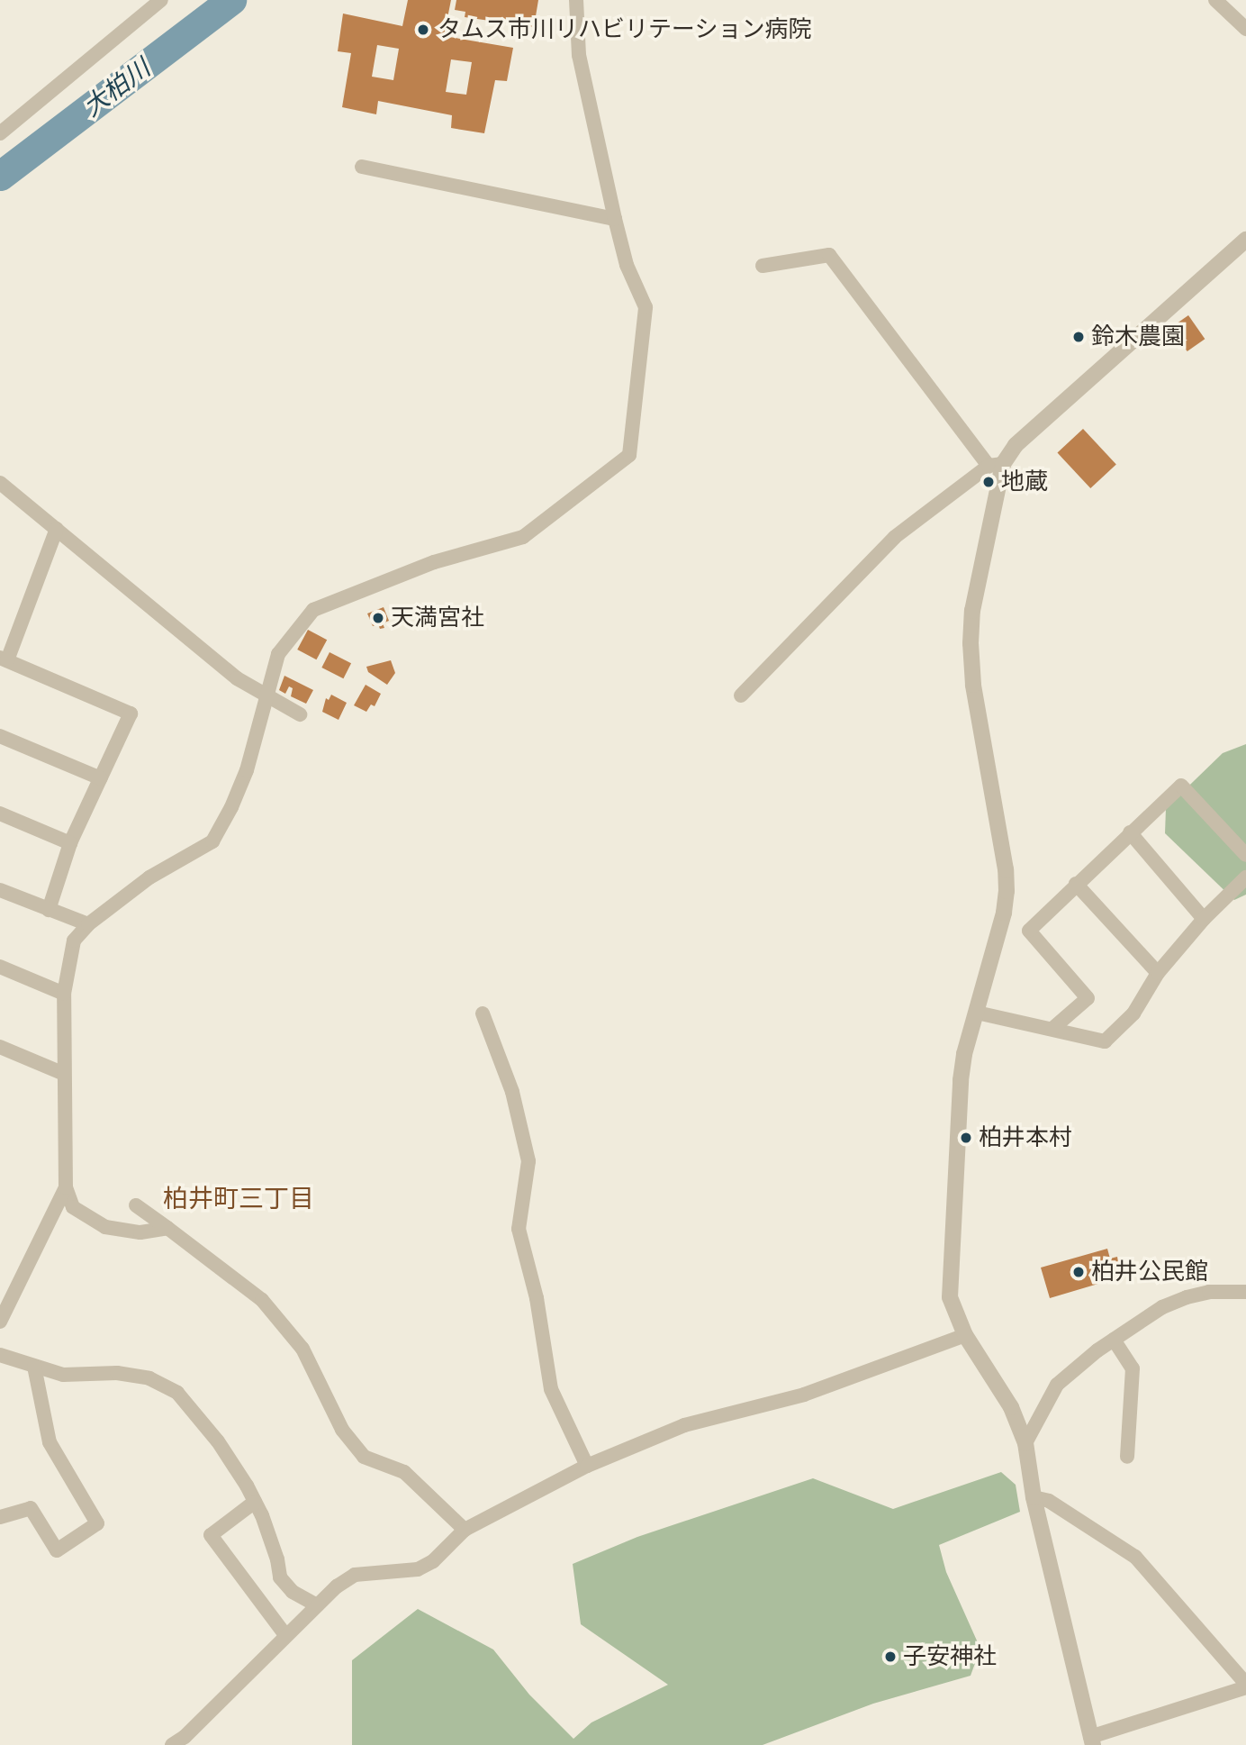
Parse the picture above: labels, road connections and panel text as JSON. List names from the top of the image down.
{
  "districts": ["柏井町三丁目"],
  "water": ["大柏川"],
  "places": [
    "タムス市川リハビリテーション病院",
    "鈴木農園",
    "地蔵",
    "天満宮社",
    "柏井本村",
    "柏井公民館",
    "子安神社"
  ]
}
